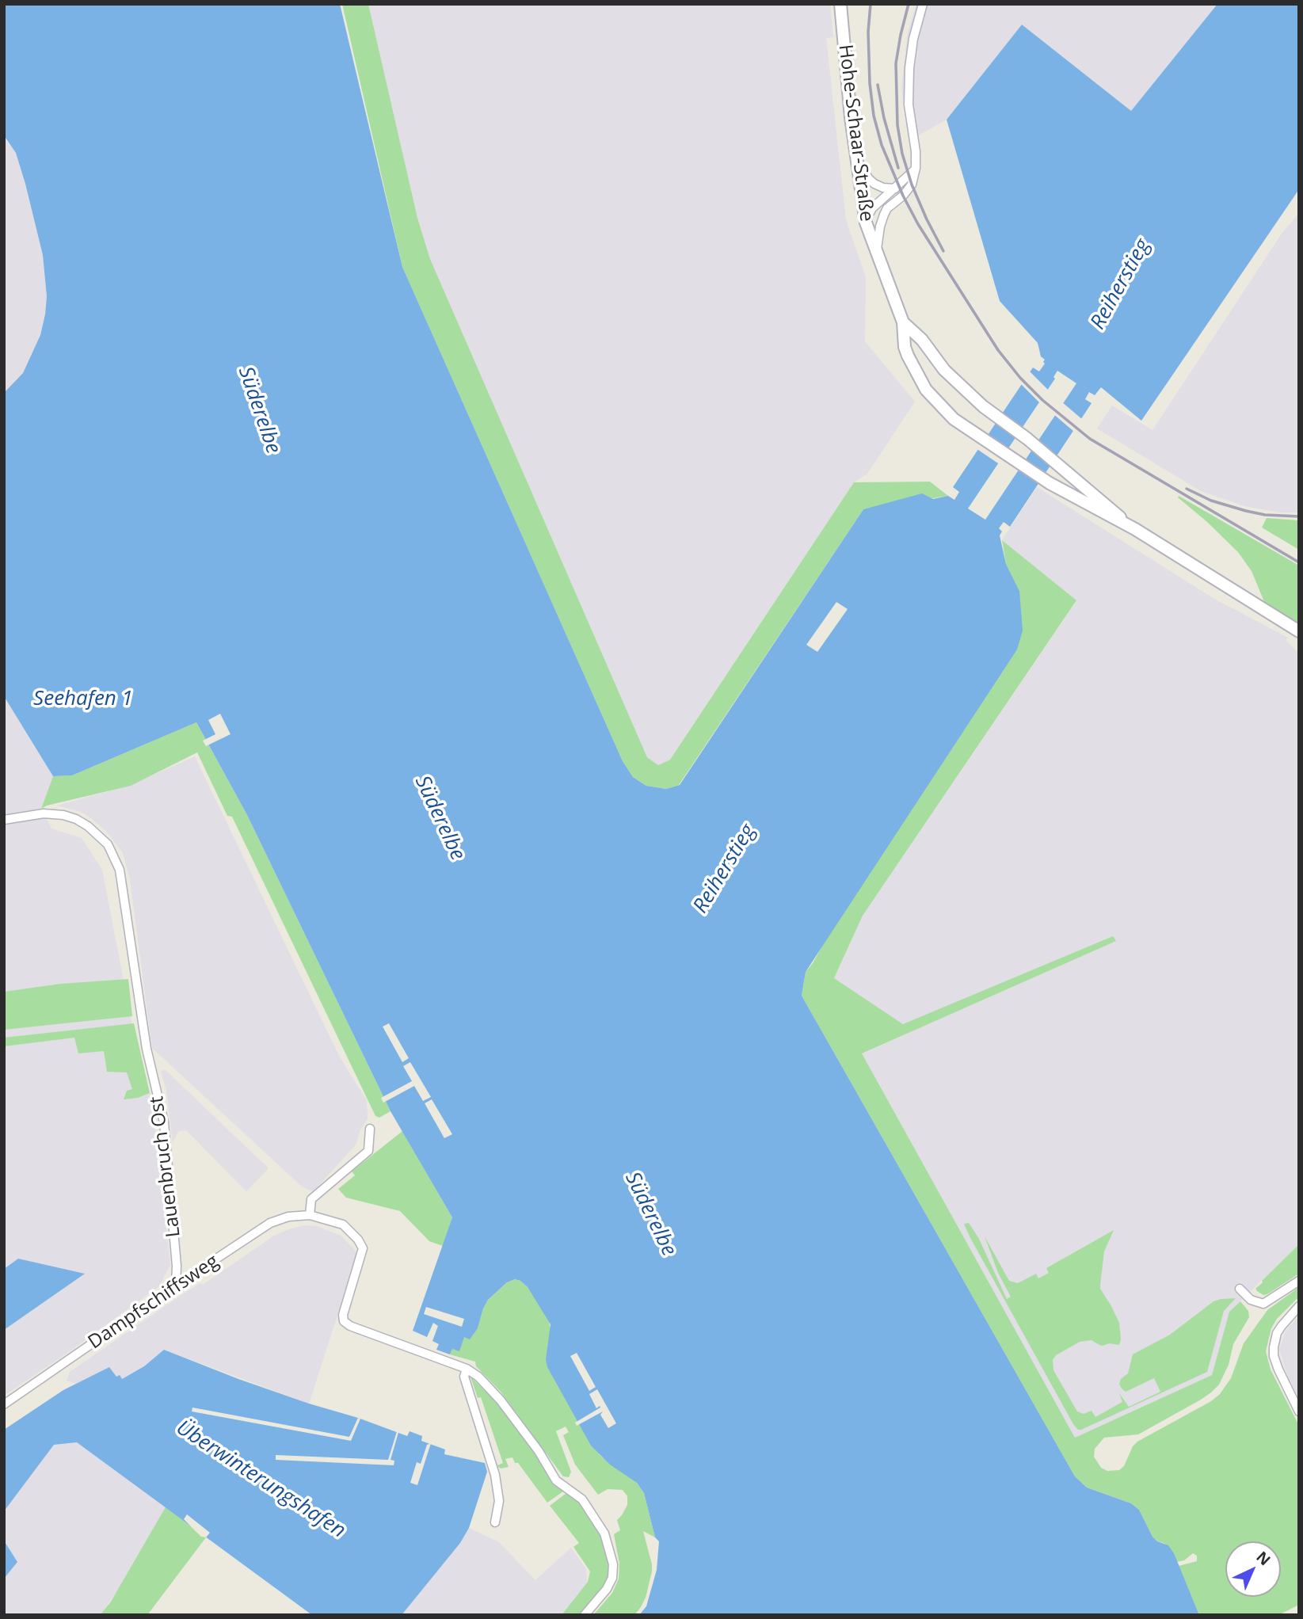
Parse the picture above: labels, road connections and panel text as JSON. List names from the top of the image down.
{
  "streets": {
    "main road": ["Hohe-Schaar-Straße"],
    "street": ["Lauenbruch Ost", "Dampfschiffsweg"]
  },
  "crossings": [
    ["Lauenbruch Ost", "Dampfschiffsweg"]
  ],
  "water": [
    "Reiherstieg",
    "Süderelbe",
    "Seehafen 1",
    "Überwinterungshafen"
  ],
  "north": "top right"
}
